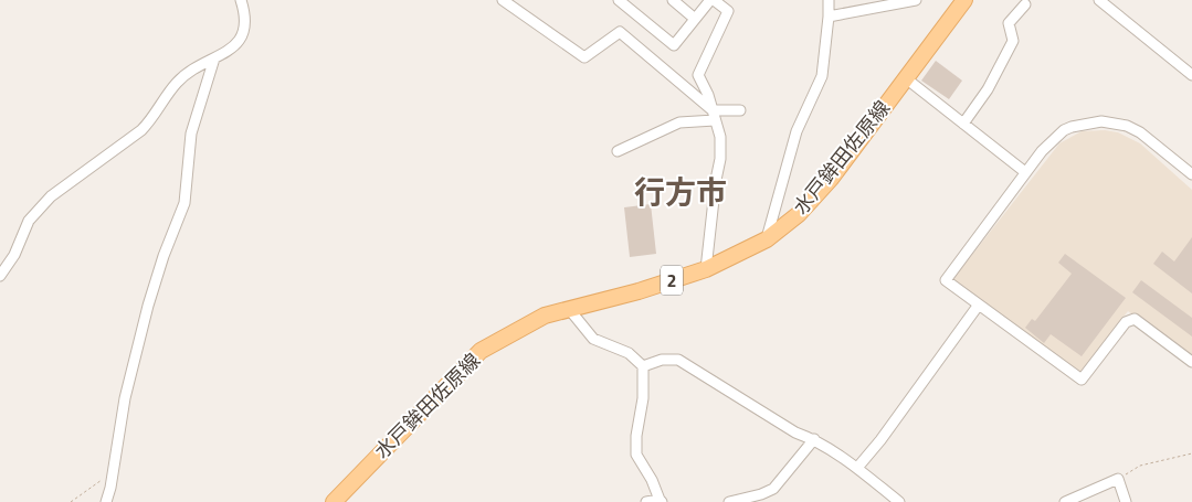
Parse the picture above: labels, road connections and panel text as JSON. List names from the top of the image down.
{
  "streets": {
    "main road": ["水戸鉾田佐原線", "2"]
  },
  "districts": ["行方市"]
}
